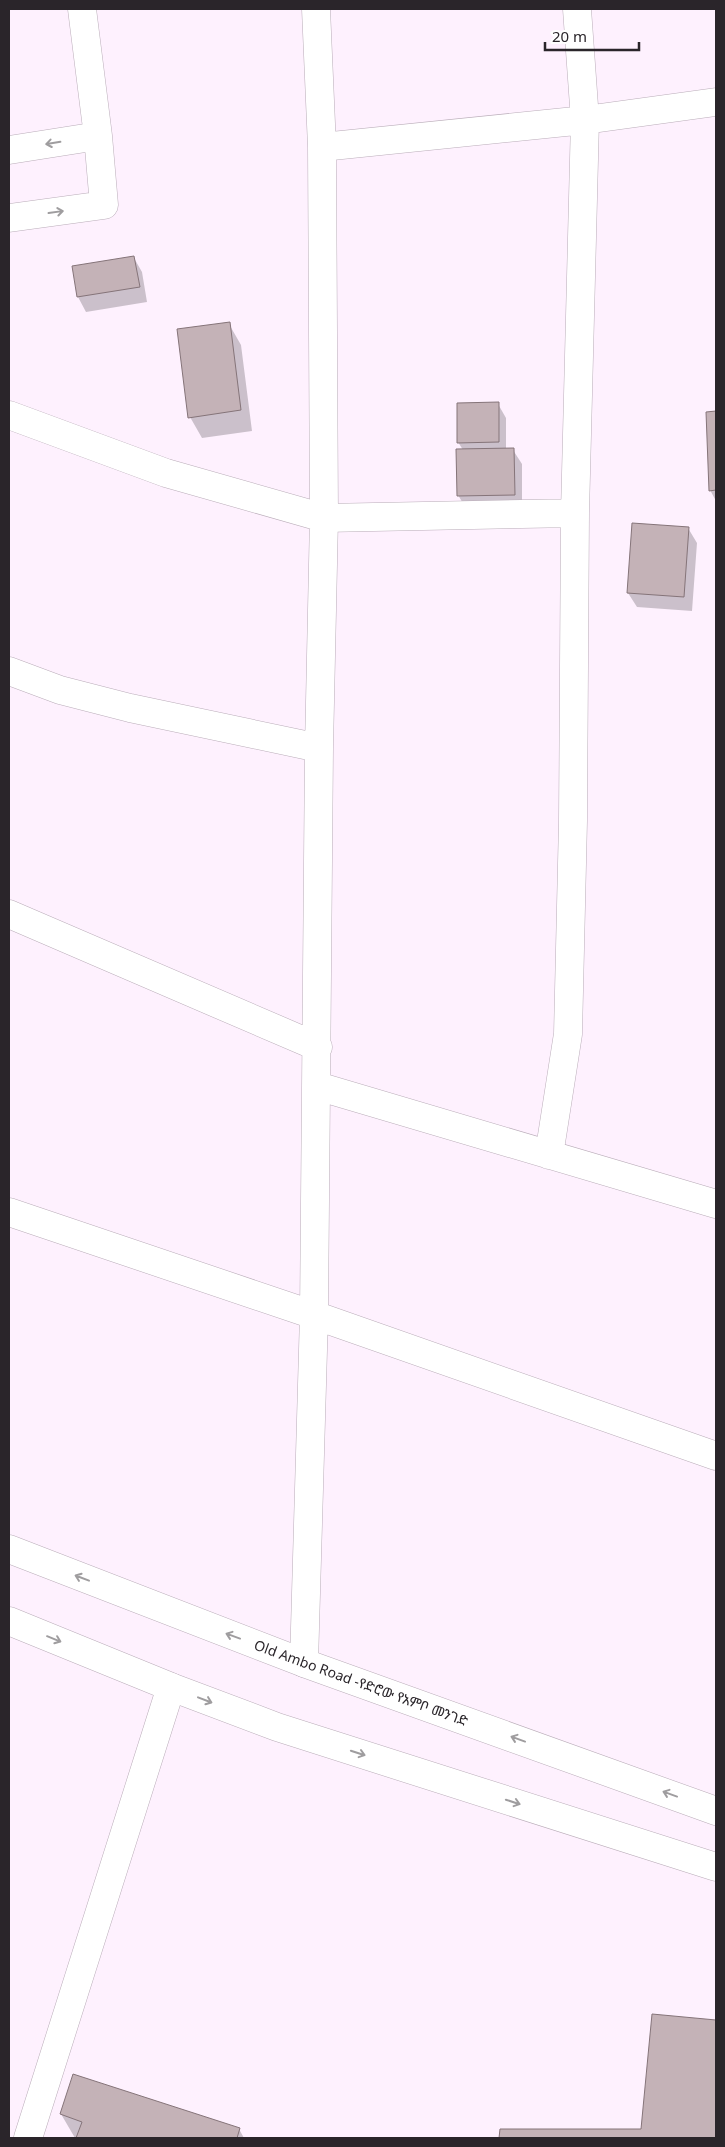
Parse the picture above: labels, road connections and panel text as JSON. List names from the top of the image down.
{
  "streets": {
    "street": ["Old Ambo Road -የድሮው የአምቦ መንገድ"]
  },
  "scale_bar": "20 m"
}
